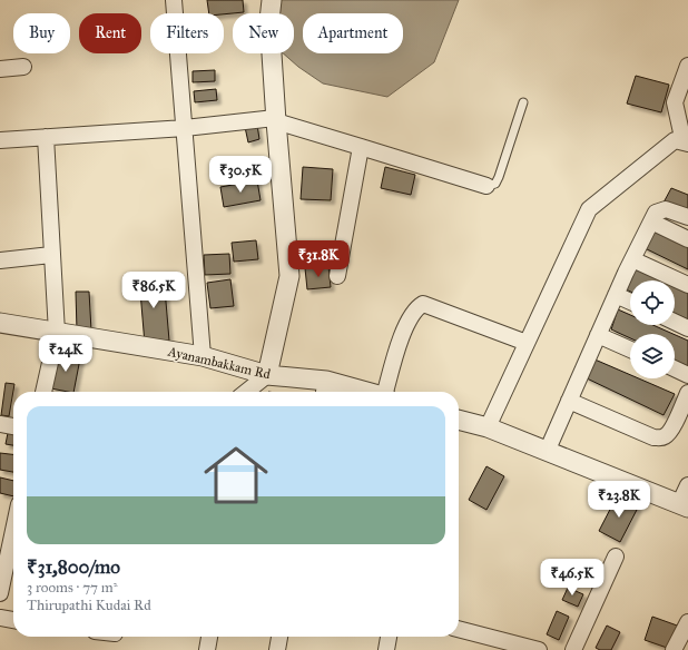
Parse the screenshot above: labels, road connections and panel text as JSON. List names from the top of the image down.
{
  "streets": {
    "street": ["Ayanambakkam Rd"]
  },
  "page": {
    "chip": [
      "Buy",
      "Rent",
      "Filters",
      "New",
      "Apartment"
    ],
    "price": [
      "₹30.5K",
      "₹31.8K",
      "₹86.5K",
      "₹24K",
      "₹23.8K",
      "₹46.5K"
    ],
    "list": [
      {
        "name": "₹31,800/mo",
        "note": "3 rooms · 77 m² · Thirupathi Kudai Rd"
      }
    ]
  }
}
